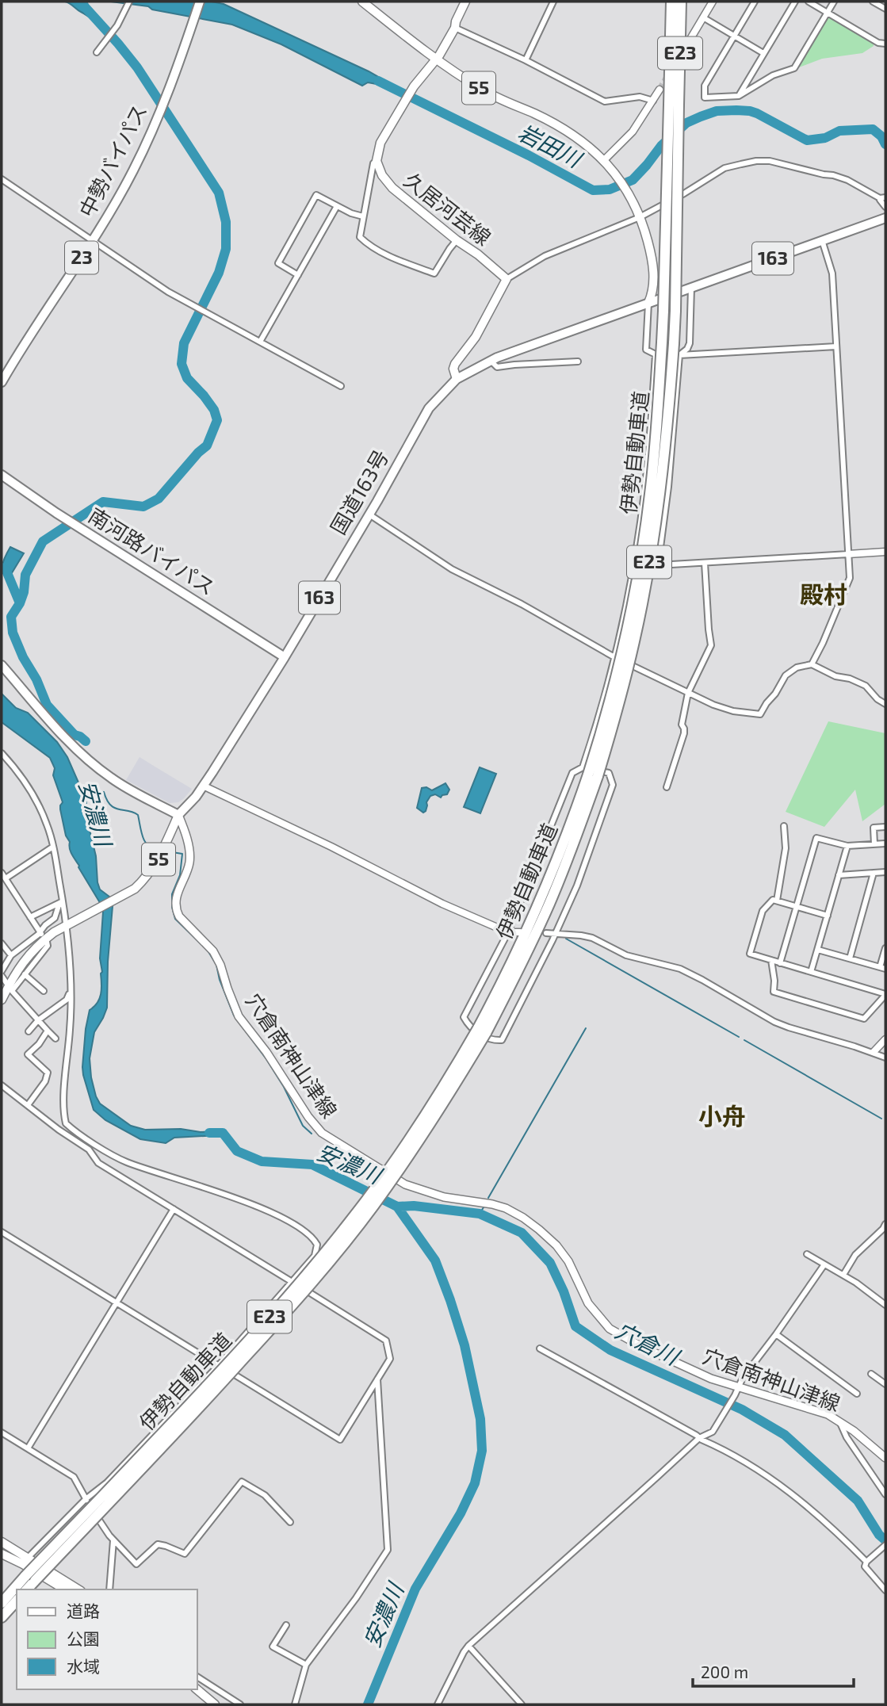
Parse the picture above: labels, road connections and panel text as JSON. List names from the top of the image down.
{
  "streets": {
    "highway": [
      "E23",
      "中勢バイパス",
      "23",
      "163",
      "伊勢自動車道",
      "国道163号",
      "南河路バイパス"
    ],
    "main road": ["55", "久居河芸線", "穴倉南神山津線"]
  },
  "crossings": [
    ["55", "久居河芸線"],
    ["55", "国道163号"],
    ["55", "穴倉南神山津線"],
    ["国道163号", "南河路バイパス"],
    ["国道163号", "穴倉南神山津線"]
  ],
  "districts": ["殿村", "小舟"],
  "water": ["岩田川", "安濃川", "穴倉川"],
  "legend": ["道路", "公園", "水域"],
  "scale_bar": "200 m"
}
